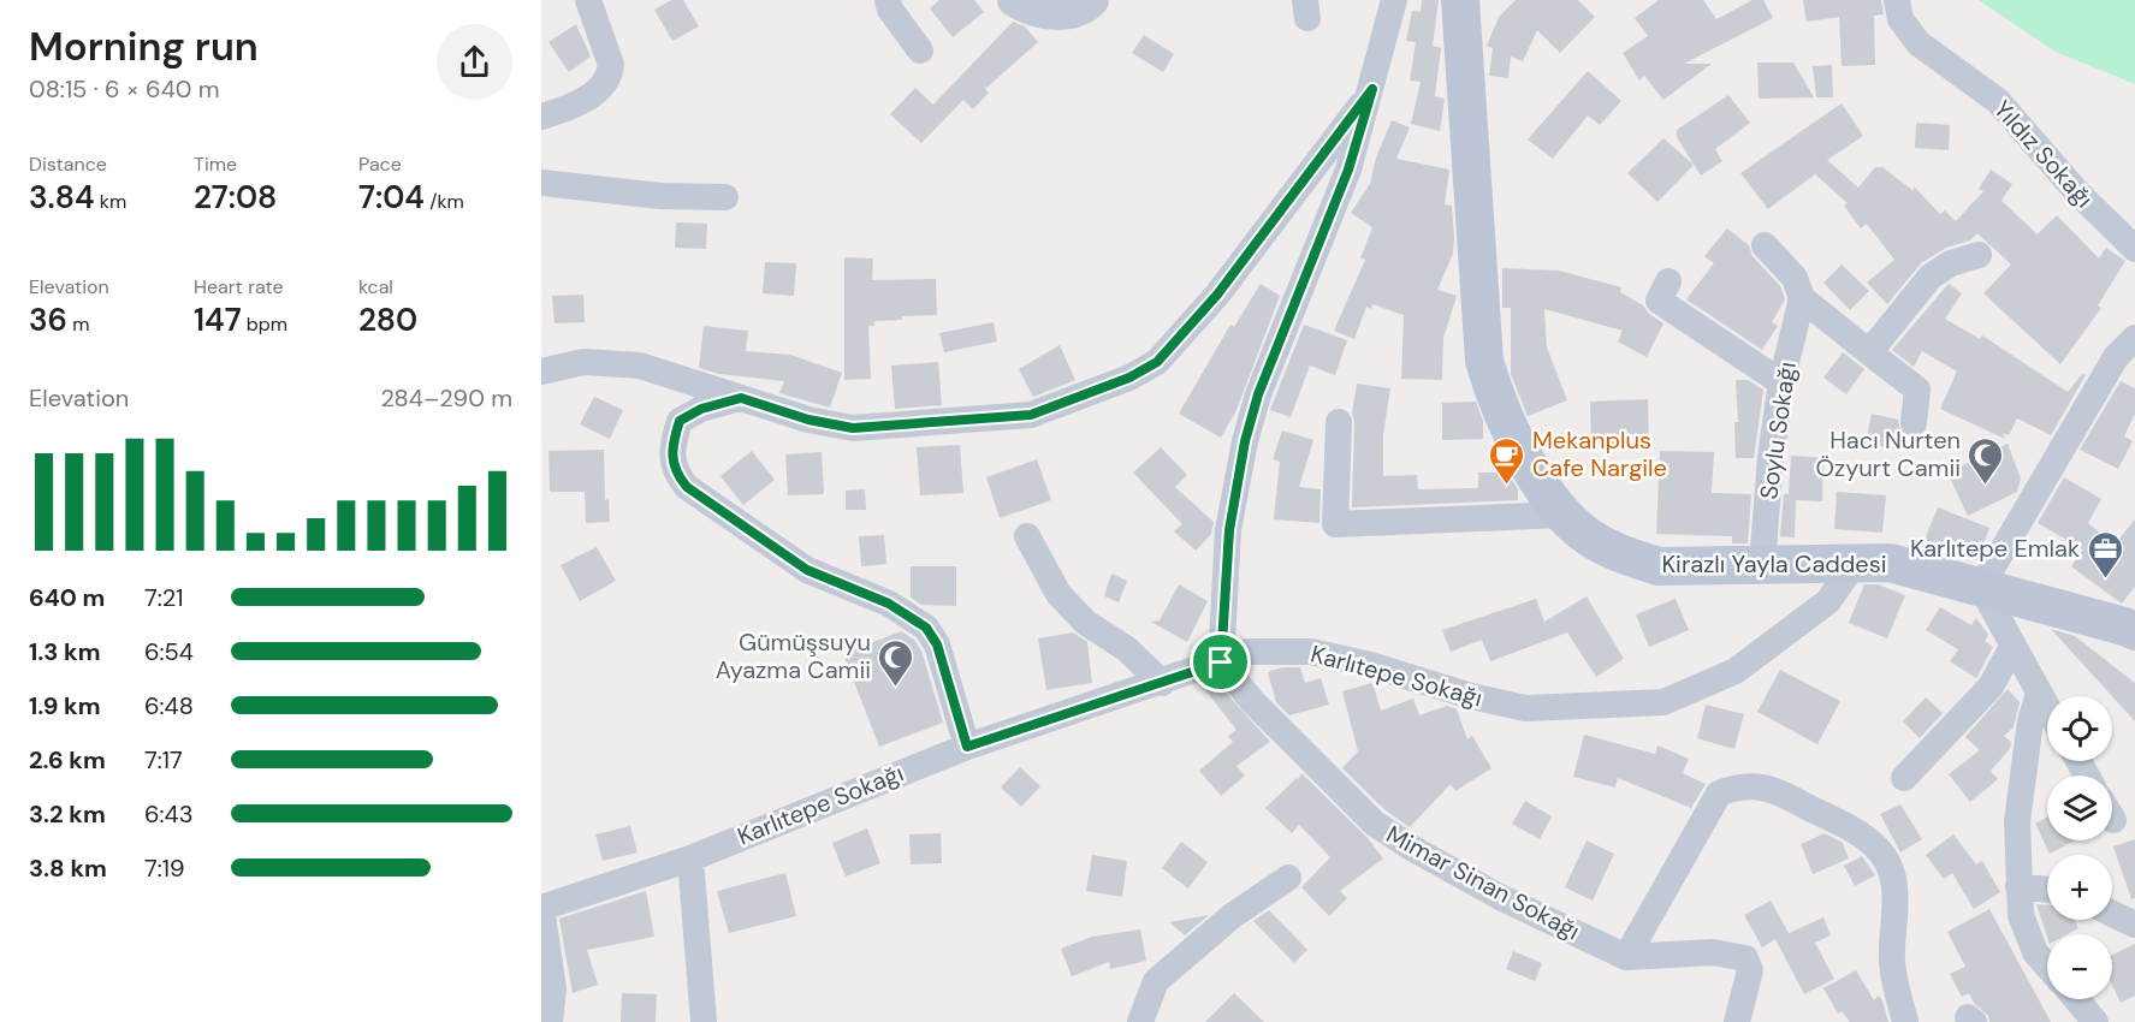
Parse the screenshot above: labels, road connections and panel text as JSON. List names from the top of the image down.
{
  "streets": {
    "main road": ["Kirazlı Yayla Caddesi"],
    "street": [
      "Yıldız Sokağı",
      "Soylu Sokağı",
      "Karlıtepe Sokağı",
      "Mimar Sinan Sokağı"
    ]
  },
  "crossings": [
    ["Soylu Sokağı", "Kirazlı Yayla Caddesi"],
    ["Kirazlı Yayla Caddesi", "Karlıtepe Sokağı"],
    ["Karlıtepe Sokağı", "Mimar Sinan Sokağı"]
  ],
  "places": {
    "cafe": ["Mekanplus Cafe Nargile"],
    "mosque": ["Hacı Nurten Özyurt Camii", "Gümüşsuyu Ayazma Camii"],
    "office": ["Karlıtepe Emlak"]
  },
  "page": {
    "heading": ["Morning run", "08:15 · 6 × 640 m"],
    "stats": [
      ["Distance", "3.84 km"],
      ["Time", "27:08"],
      ["Pace", "7:04 /km"],
      ["Elevation", "36 m"],
      ["Heart rate", "147 bpm"],
      ["kcal", "280"]
    ],
    "chart": ["Elevation", "284–290 m"],
    "list": [
      {
        "name": "640 m",
        "note": "7:21"
      },
      {
        "name": "1.3 km",
        "note": "6:54"
      },
      {
        "name": "1.9 km",
        "note": "6:48"
      },
      {
        "name": "2.6 km",
        "note": "7:17"
      },
      {
        "name": "3.2 km",
        "note": "6:43"
      },
      {
        "name": "3.8 km",
        "note": "7:19"
      }
    ],
    "map_buttons": ["+", "−"]
  }
}
